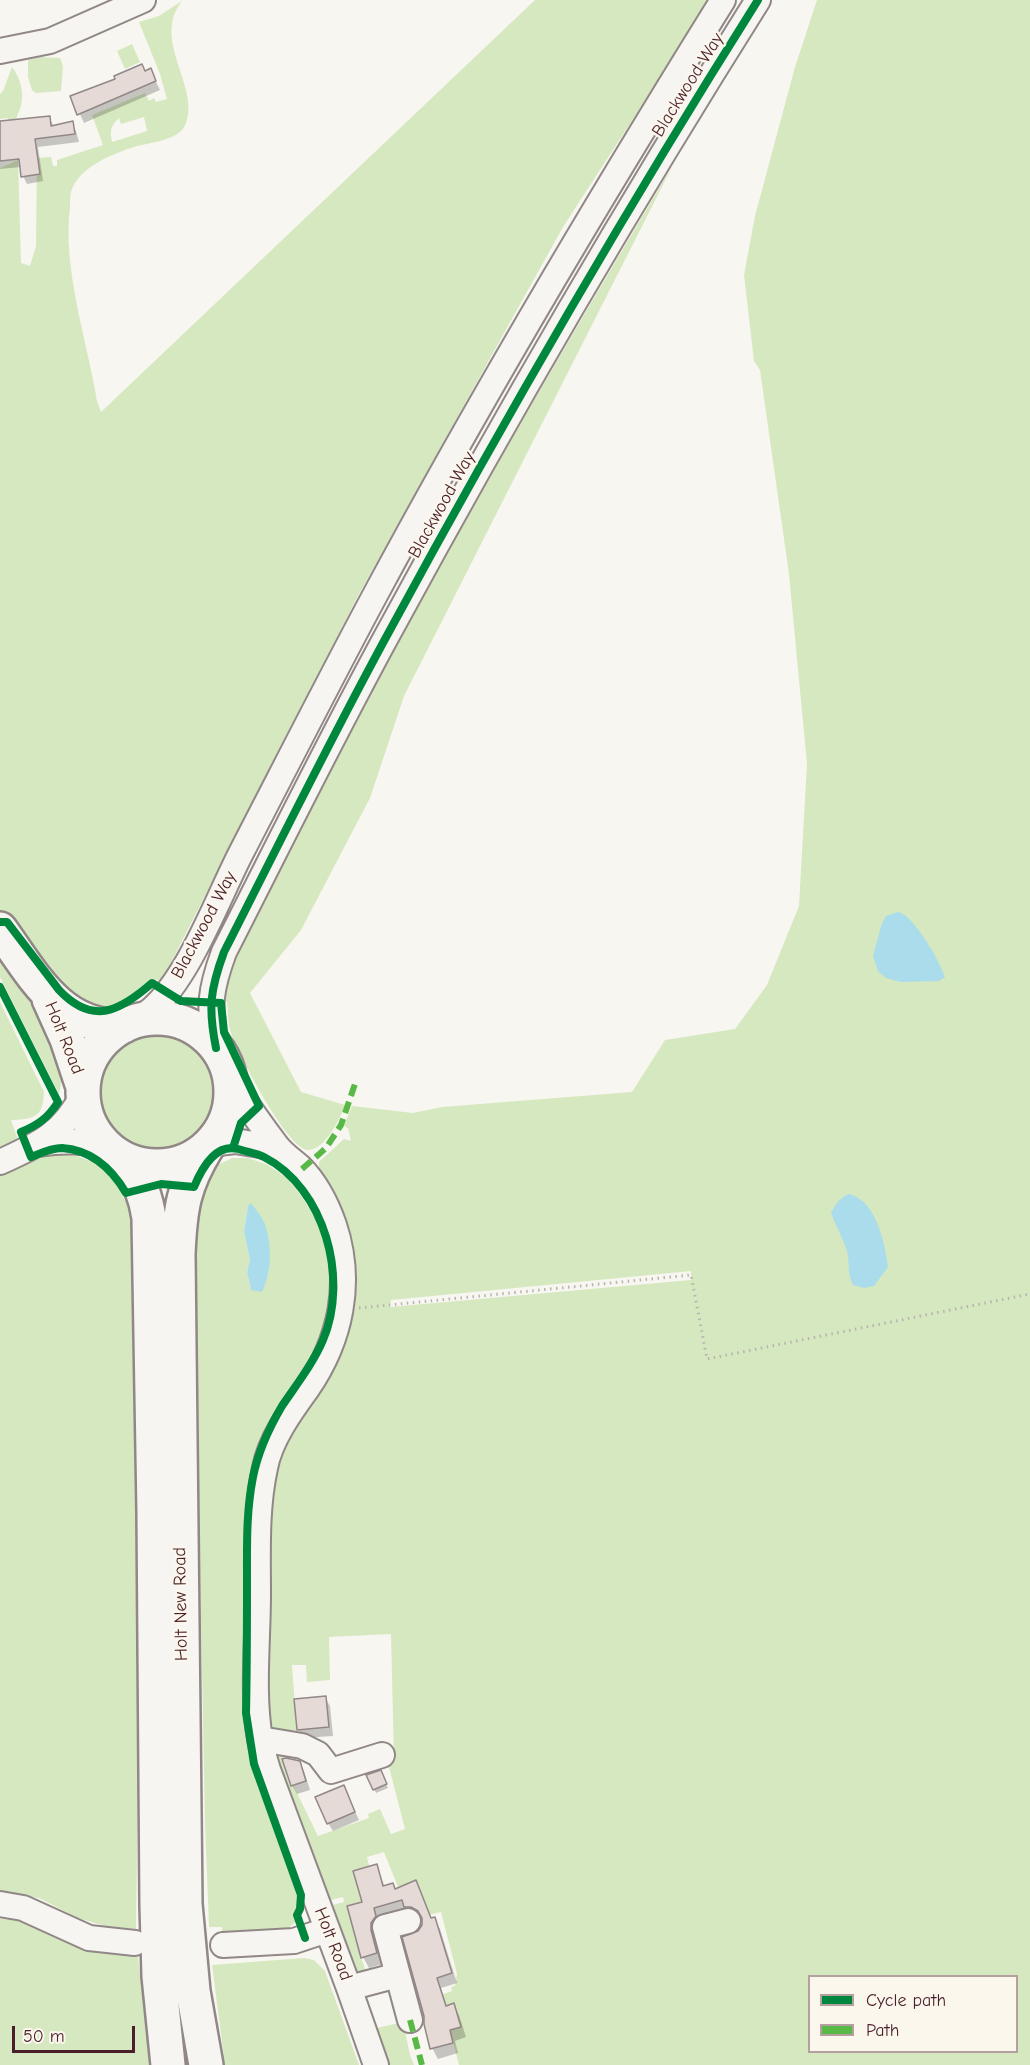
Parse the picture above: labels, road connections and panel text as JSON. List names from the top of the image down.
{
  "streets": {
    "highway": ["Holt Road", "Holt New Road"],
    "street": ["Blackwood Way"]
  },
  "crossings": [
    ["Blackwood Way", "Holt Road"],
    ["Blackwood Way", "Holt New Road"],
    ["Holt Road", "Holt New Road"]
  ],
  "legend": ["Cycle path", "Path"],
  "scale_bar": "50 m"
}
